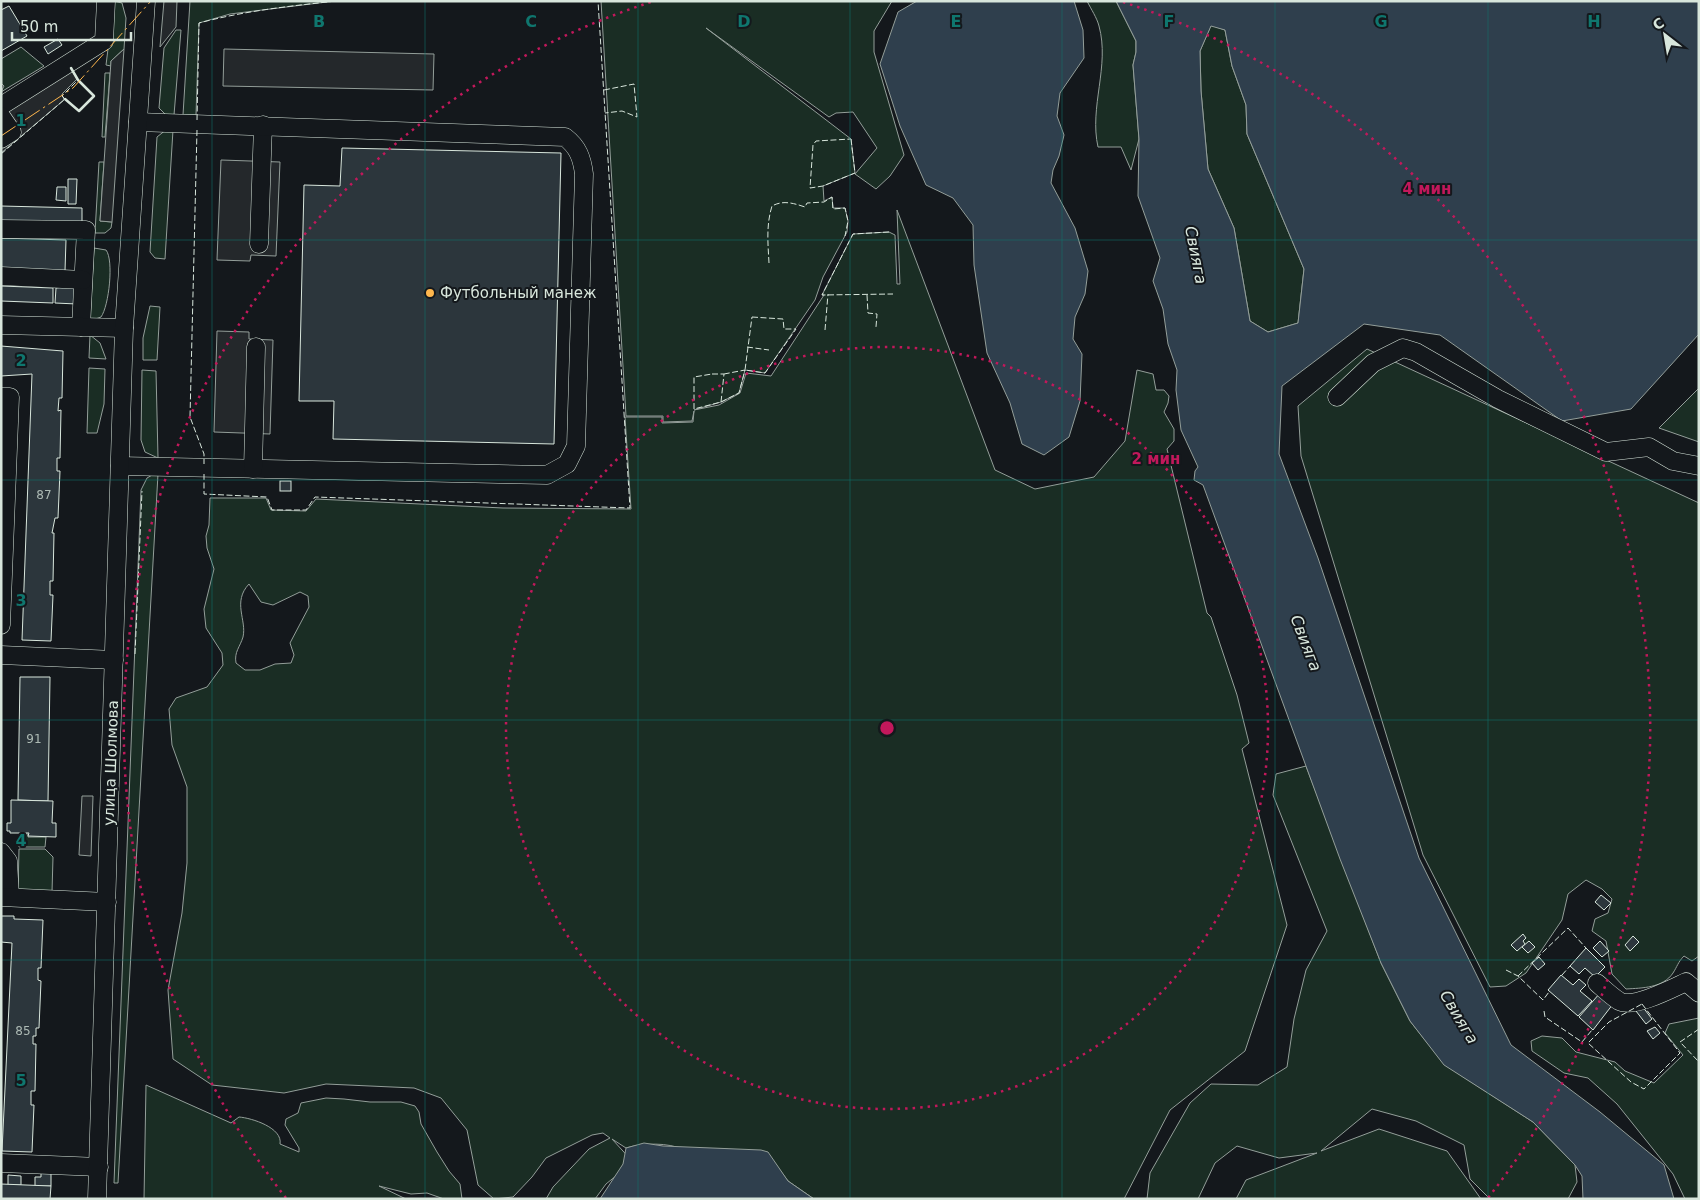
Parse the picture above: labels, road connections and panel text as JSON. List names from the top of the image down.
{
  "streets": {
    "street": ["улица Шолмова"]
  },
  "water": ["Свияга"],
  "places": ["Футбольный манеж"],
  "house_numbers": ["87", "91", "85"],
  "scale_bar": "50 m",
  "north": "top left",
  "grid": {
    "columns": [
      "B",
      "C",
      "D",
      "E",
      "F",
      "G",
      "H"
    ],
    "rows": [
      "1",
      "2",
      "3",
      "4",
      "5"
    ]
  },
  "rings": ["4 мин", "2 мин"]
}
